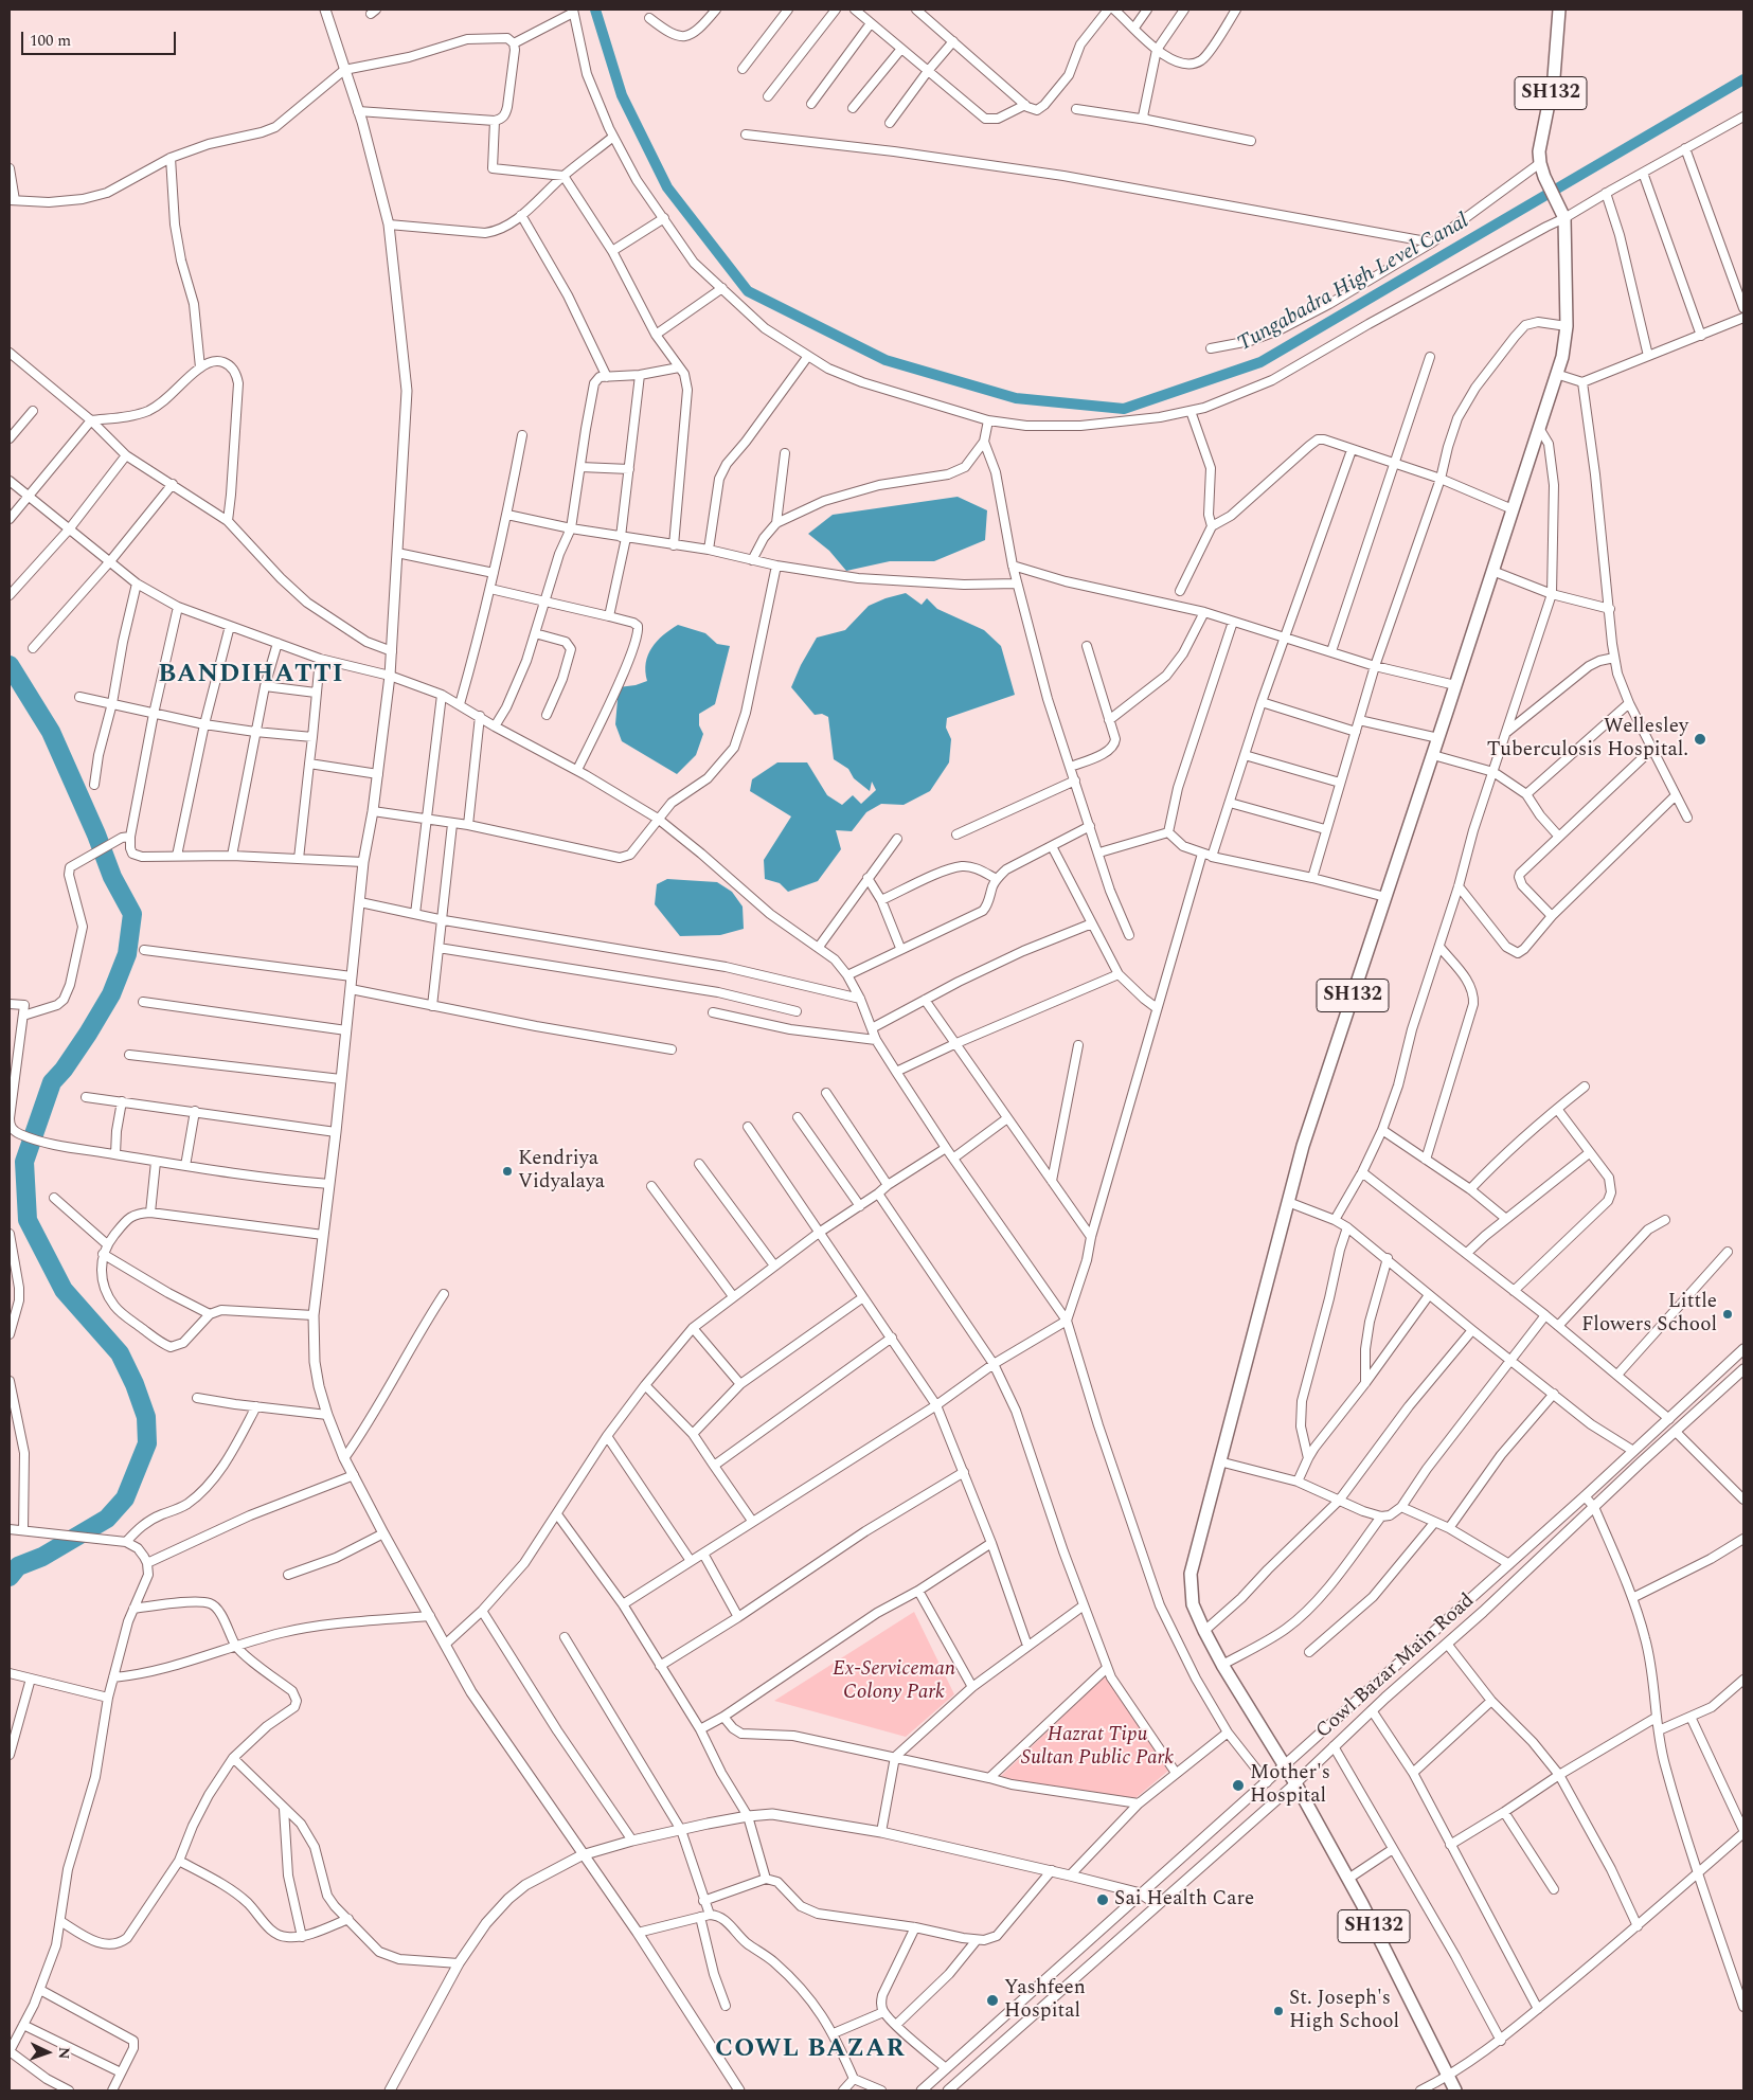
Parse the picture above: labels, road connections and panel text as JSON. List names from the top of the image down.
{
  "streets": {
    "main road": ["SH132"],
    "street": ["Cowl Bazar Main Road"]
  },
  "crossings": [
    ["SH132", "Cowl Bazar Main Road"]
  ],
  "districts": ["BANDIHATTI", "COWL BAZAR"],
  "water": ["Tungabadra High Level Canal"],
  "parks": ["Ex-Serviceman Colony Park", "Hazrat Tipu Sultan Public Park"],
  "places": [
    "Wellesley Tuberculosis Hospital.",
    "Kendriya Vidyalaya",
    "Little Flowers School",
    "Mother's Hospital",
    "Sai Health Care",
    "Yashfeen Hospital",
    "St. Joseph's High School"
  ],
  "scale_bar": "100 m",
  "north": "right"
}
